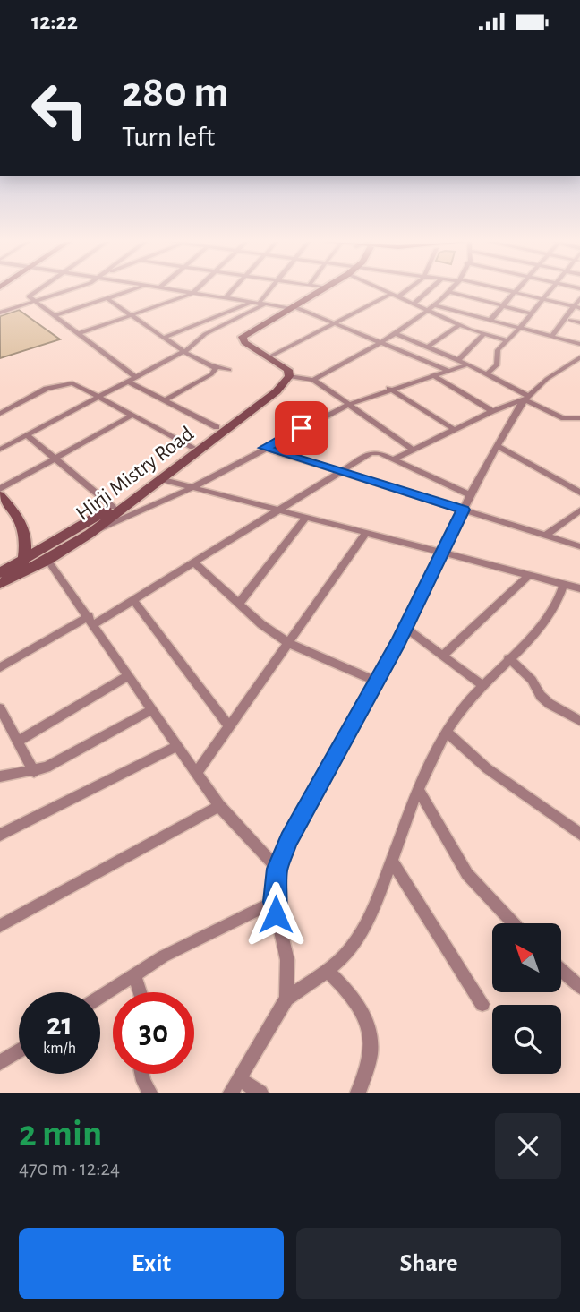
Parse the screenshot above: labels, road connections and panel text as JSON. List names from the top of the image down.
{
  "streets": {
    "main road": ["Hirji Mistry Road"]
  },
  "north": "top left",
  "page": {
    "status": "12:22",
    "turn": ["280 m", "Turn left"],
    "speed": "21 km/h",
    "limit": "30",
    "heading": ["2 min", "470 m · 12:24"],
    "buttons": ["Exit", "Share"]
  }
}
